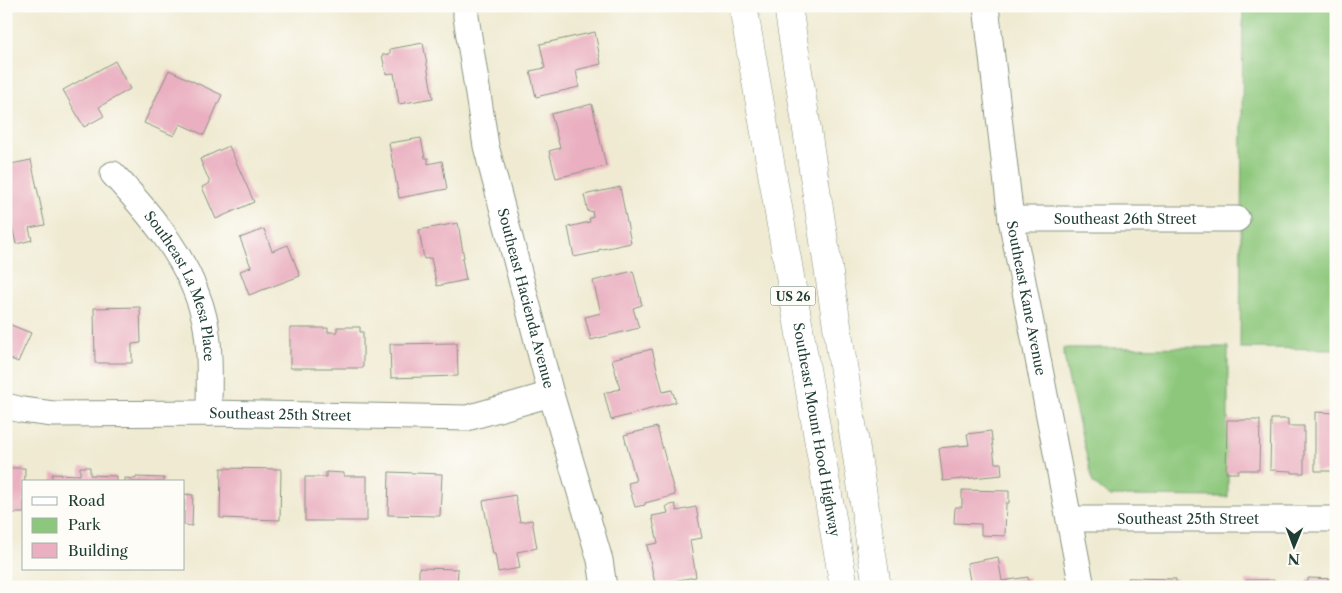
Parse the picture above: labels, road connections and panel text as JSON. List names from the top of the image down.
{
  "streets": {
    "highway": ["US 26", "Southeast Mount Hood Highway"],
    "street": [
      "Southeast 26th Street",
      "Southeast La Mesa Place",
      "Southeast Hacienda Avenue",
      "Southeast Kane Avenue",
      "Southeast 25th Street"
    ]
  },
  "crossings": [
    ["Southeast 26th Street", "Southeast Kane Avenue"],
    ["Southeast La Mesa Place", "Southeast 25th Street"],
    ["Southeast Hacienda Avenue", "Southeast 25th Street"],
    ["Southeast Kane Avenue", "Southeast 25th Street"]
  ],
  "legend": ["Road", "Park", "Building"],
  "north": "bottom"
}
